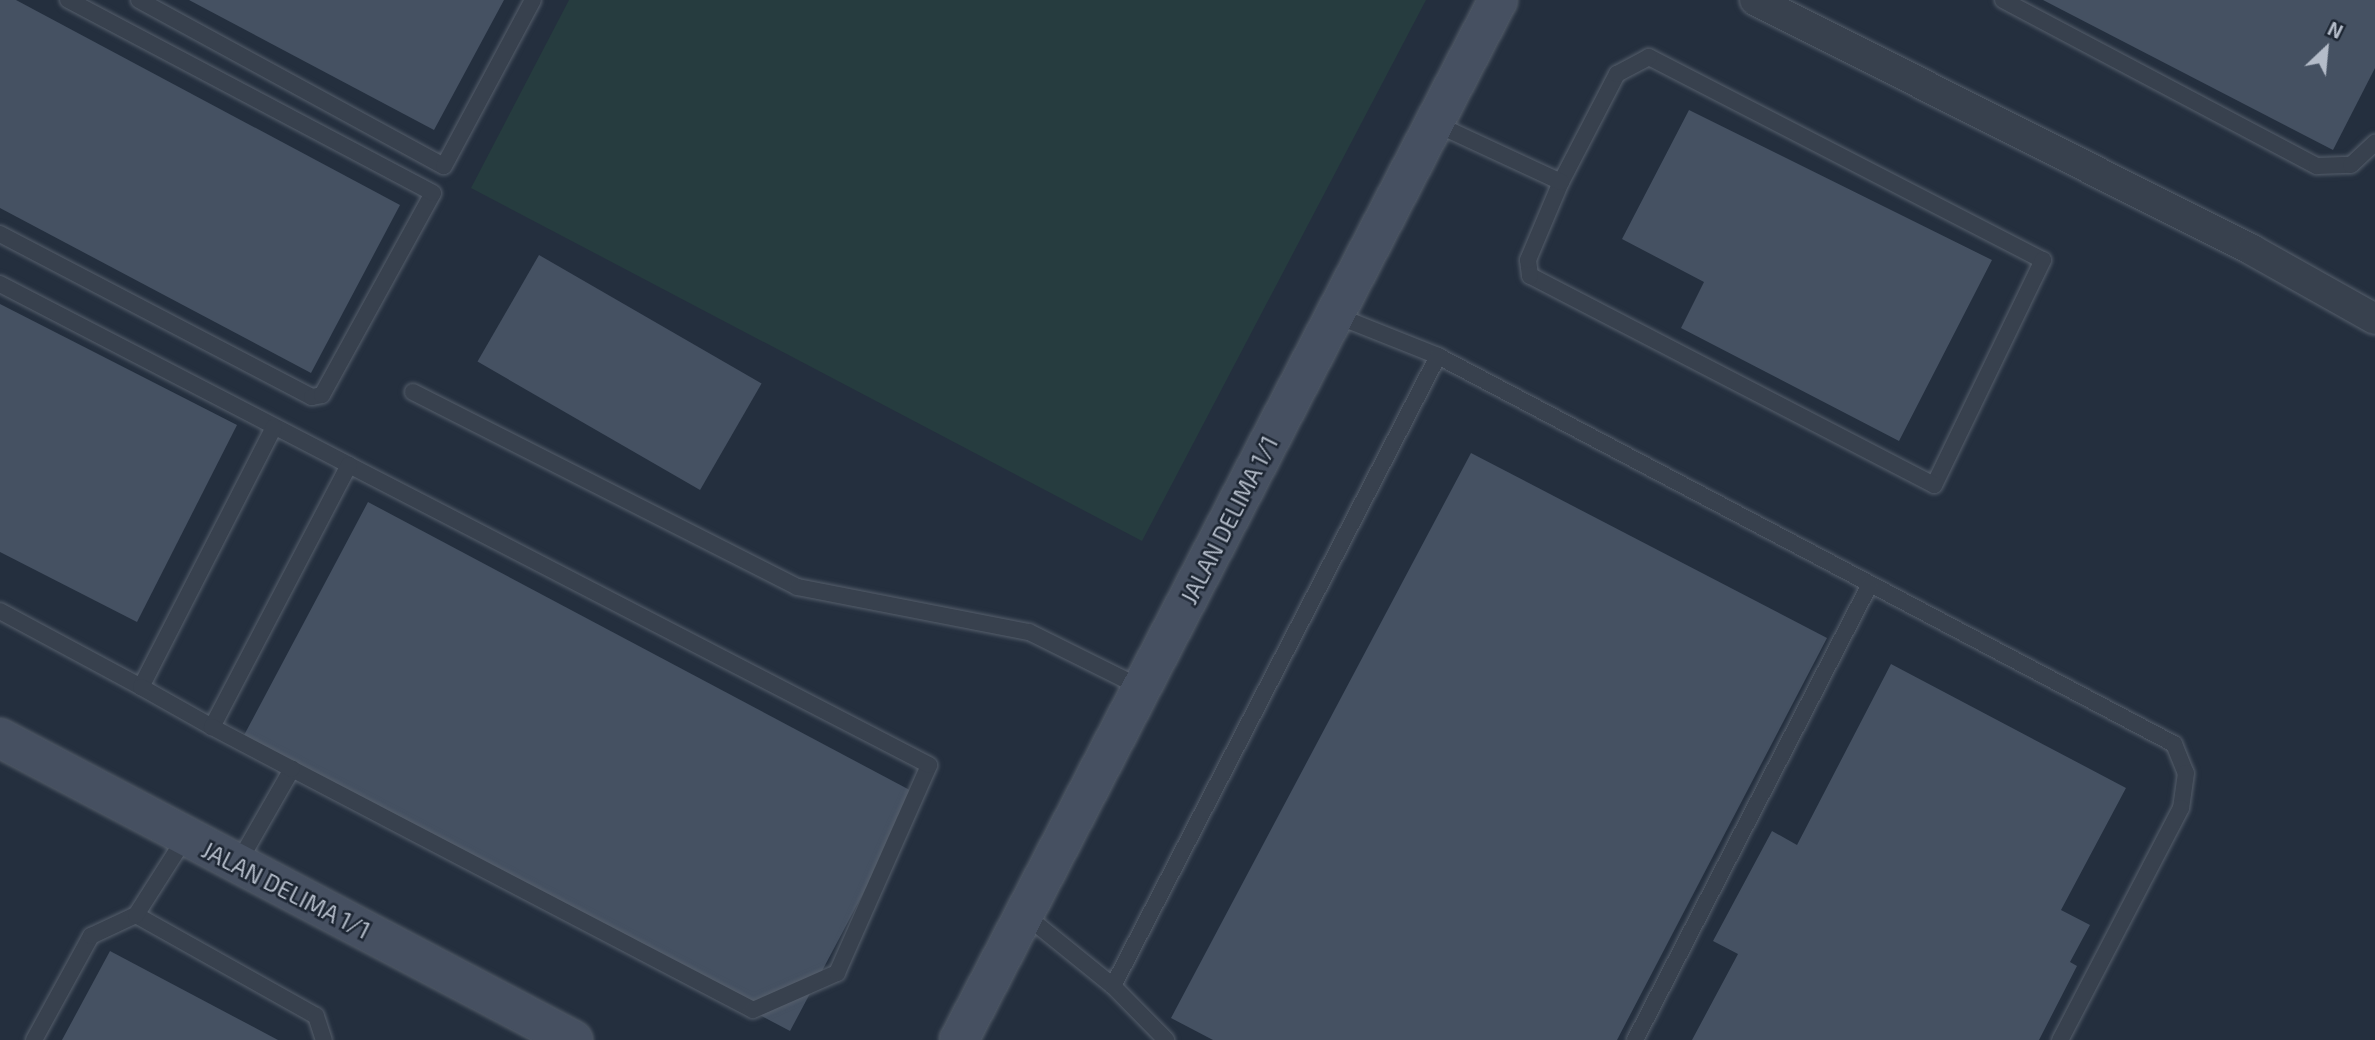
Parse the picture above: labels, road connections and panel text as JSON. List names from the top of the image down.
{
  "streets": {
    "street": ["JALAN DELIMA 1/1"]
  },
  "north": "top right"
}
